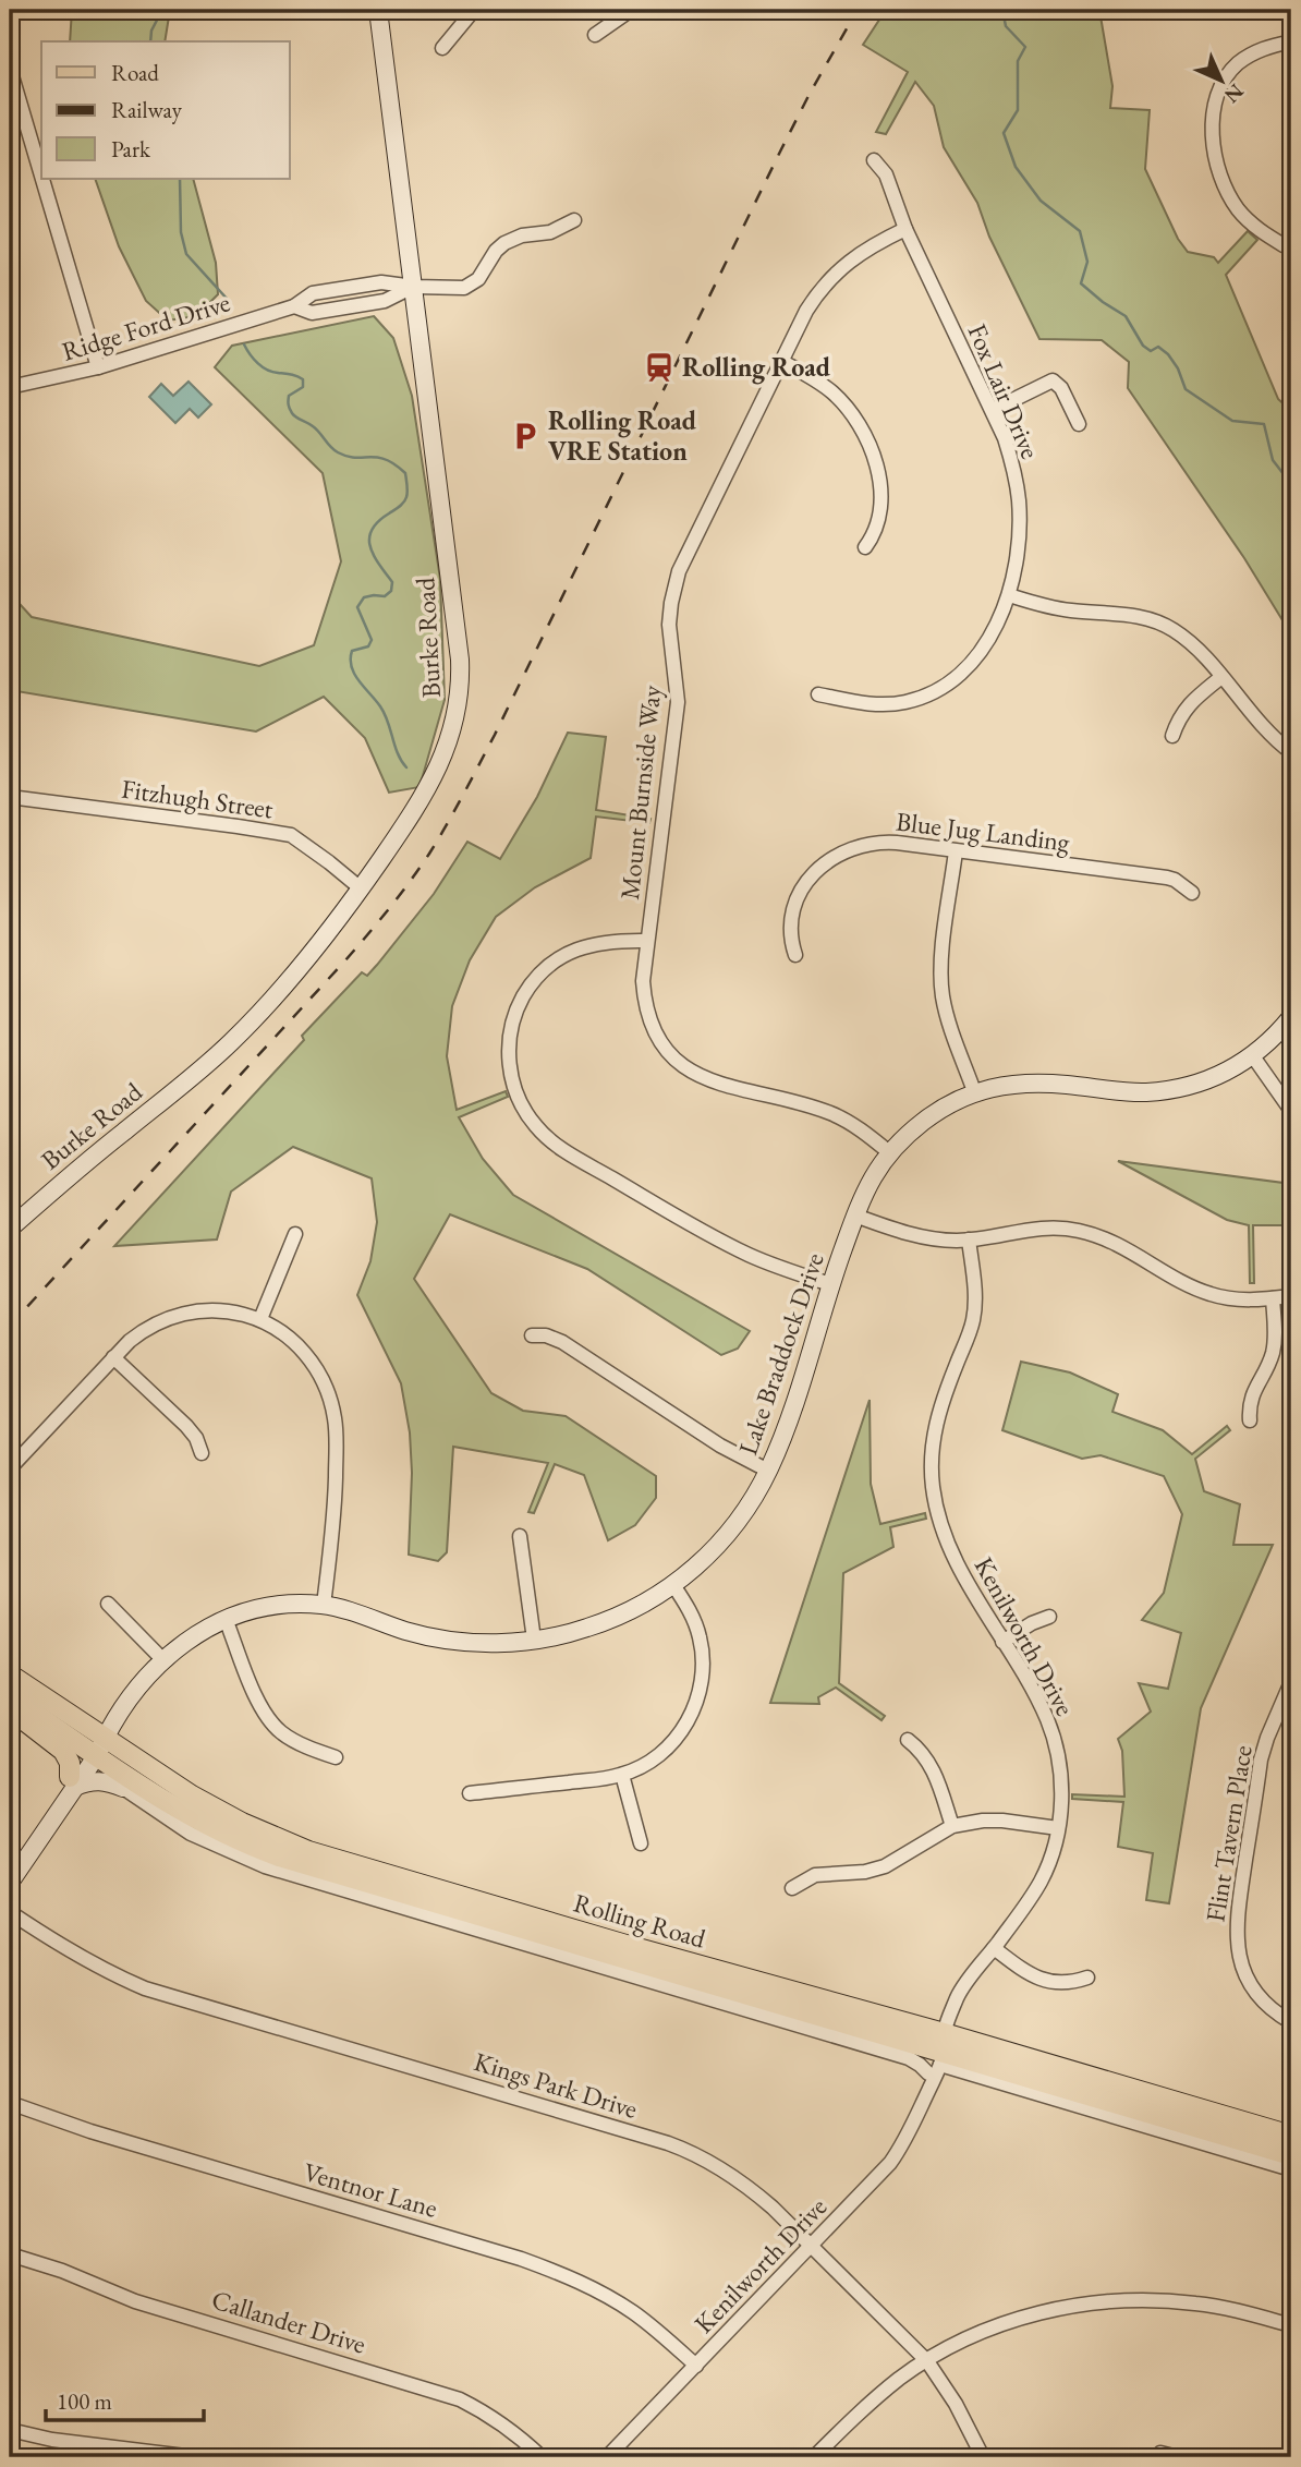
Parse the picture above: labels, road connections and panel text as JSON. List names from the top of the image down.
{
  "streets": {
    "main road": ["Rolling Road"],
    "street": [
      "Ridge Ford Drive",
      "Fox Lair Drive",
      "Burke Road",
      "Mount Burnside Way",
      "Fitzhugh Street",
      "Blue Jug Landing",
      "Lake Braddock Drive",
      "Kenilworth Drive",
      "Flint Tavern Place",
      "Kings Park Drive",
      "Ventnor Lane",
      "Callander Drive"
    ]
  },
  "crossings": [
    ["Ridge Ford Drive", "Burke Road"],
    ["Fox Lair Drive", "Mount Burnside Way"],
    ["Burke Road", "Fitzhugh Street"],
    ["Mount Burnside Way", "Lake Braddock Drive"],
    ["Lake Braddock Drive", "Rolling Road"],
    ["Kenilworth Drive", "Rolling Road"],
    ["Kenilworth Drive", "Kings Park Drive"],
    ["Kenilworth Drive", "Ventnor Lane"]
  ],
  "places": {
    "station": ["Rolling Road"],
    "parking": ["Rolling Road VRE Station"]
  },
  "legend": ["Road", "Railway", "Park"],
  "scale_bar": "100 m",
  "north": "bottom right"
}
